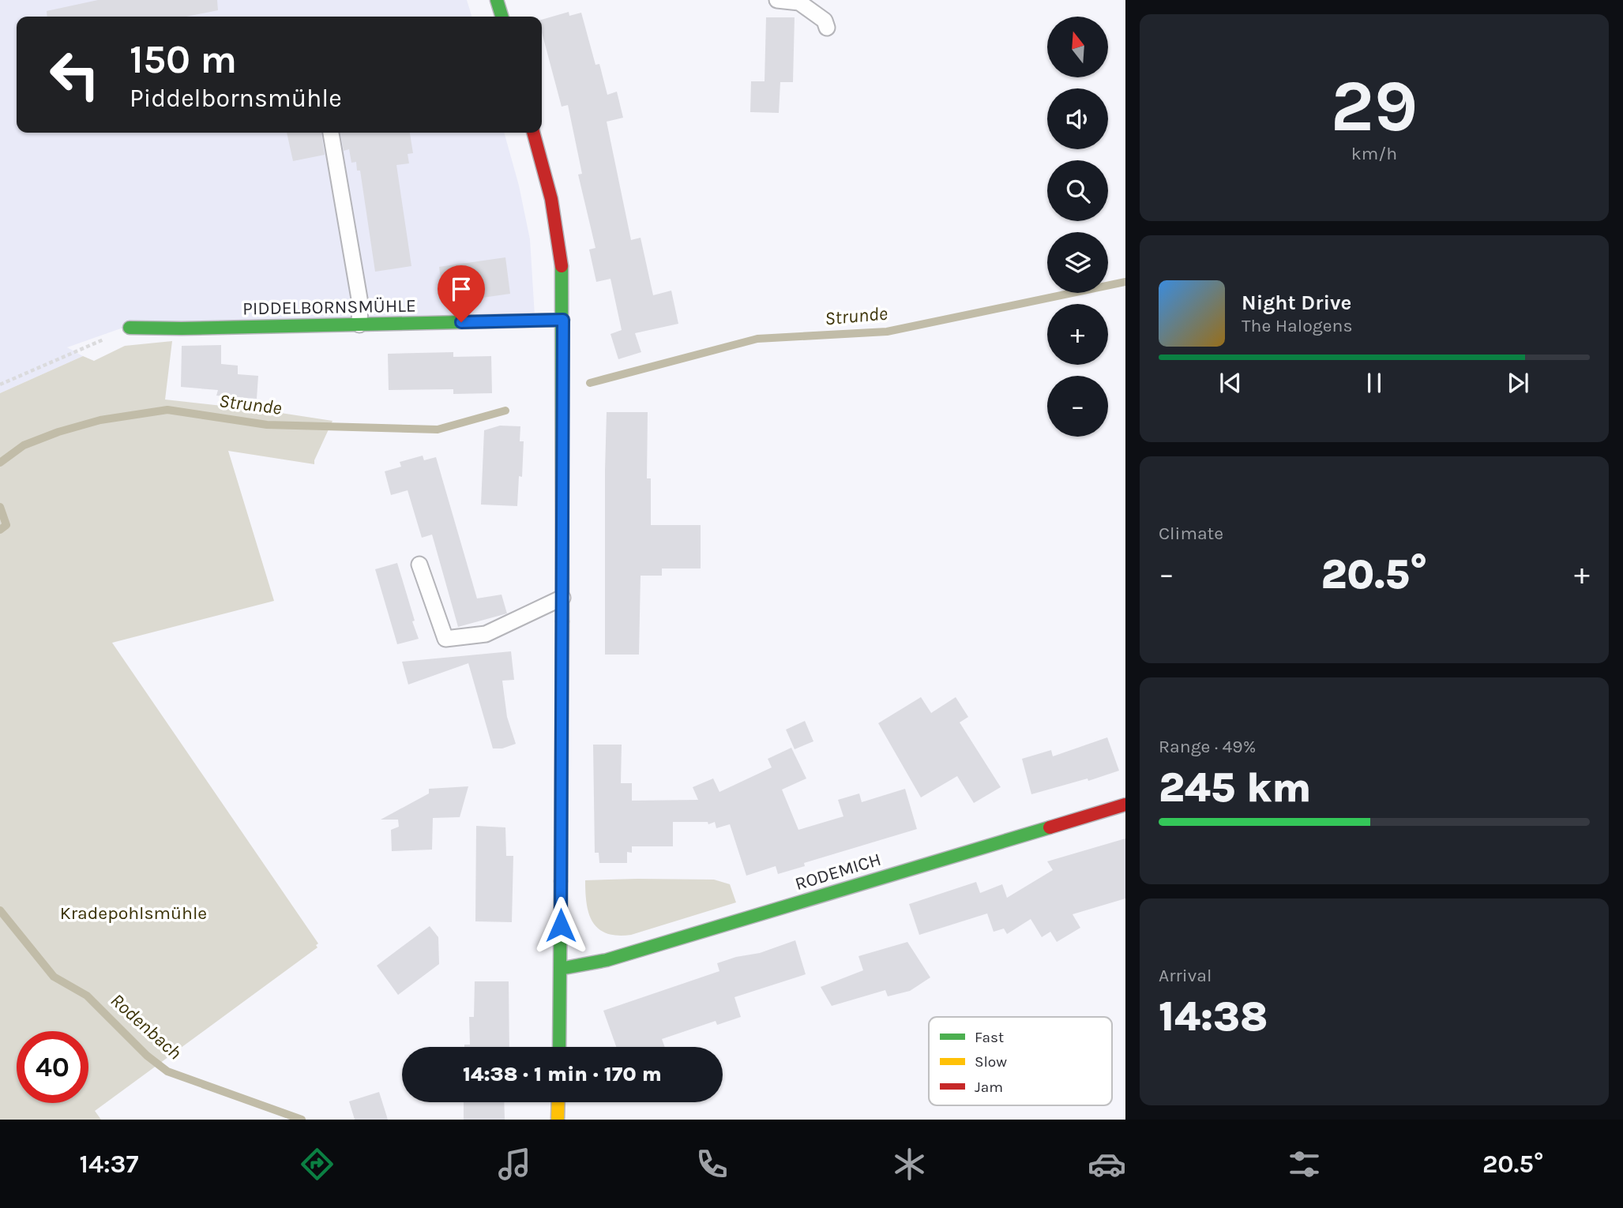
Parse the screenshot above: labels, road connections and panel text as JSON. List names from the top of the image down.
{
  "streets": {
    "street": ["PIDDELBORNSMÜHLE", "RODEMICH"]
  },
  "water": ["Strunde", "Rodenbach"],
  "parks": ["Kradepohlsmühle"],
  "legend": ["Fast", "Slow", "Jam"],
  "north": "top",
  "page": {
    "tile": [
      ["29", "km/h"],
      "Climate",
      ["Range · 49%", "245 km"],
      ["Arrival", "14:38"]
    ],
    "map_buttons": ["+", "−"],
    "turn": ["150 m", "Piddelbornsmühle"],
    "song": ["Night Drive", "The Halogens"],
    "heat": ["−", "20.5°", "+"],
    "limit": "40",
    "trip": "14:38 · 1 min · 170 m",
    "tabs": ["14:37", "20.5°"]
  }
}
